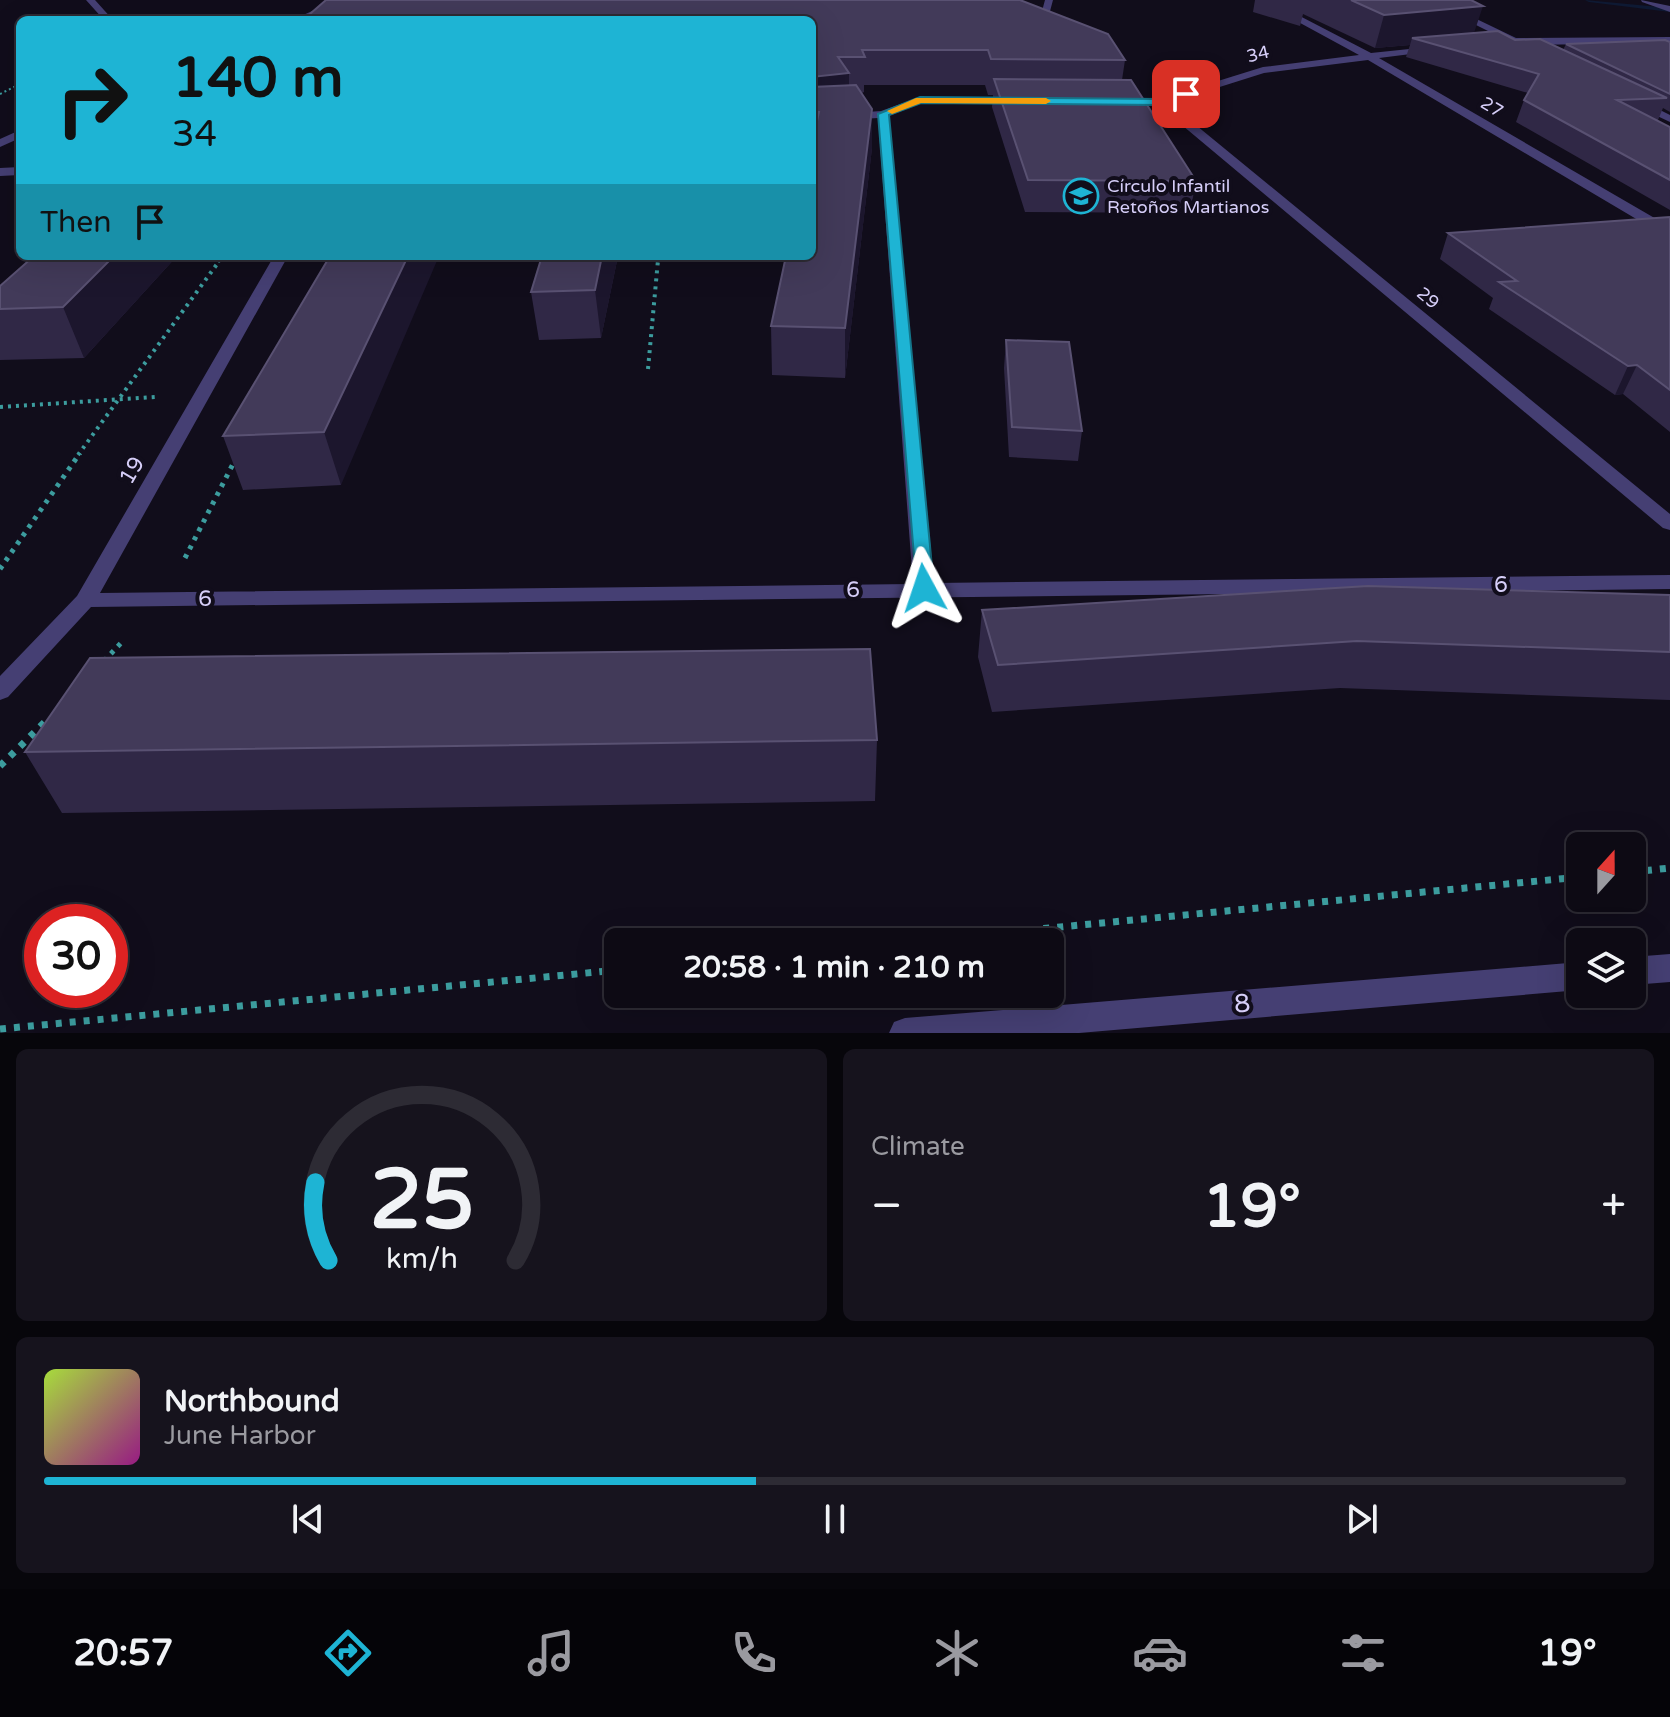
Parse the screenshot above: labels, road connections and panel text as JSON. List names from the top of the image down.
{
  "streets": {
    "street": [
      "34",
      "27",
      "29",
      "19",
      "6",
      "8"
    ]
  },
  "crossings": [
    ["34", "27"],
    ["34", "29"],
    ["19", "6"]
  ],
  "places": {
    "school or university": ["Círculo Infantil Retoños Martianos"]
  },
  "north": "top",
  "page": {
    "turn": ["140 m", "34"],
    "then": "Then",
    "limit": "30",
    "trip": "20:58 · 1 min · 210 m",
    "tile": "Climate",
    "heat": ["−", "19°", "+"],
    "song": ["Northbound", "June Harbor"],
    "tabs": ["20:57", "19°"],
    "gauge": ["25", "km/h"]
  }
}
